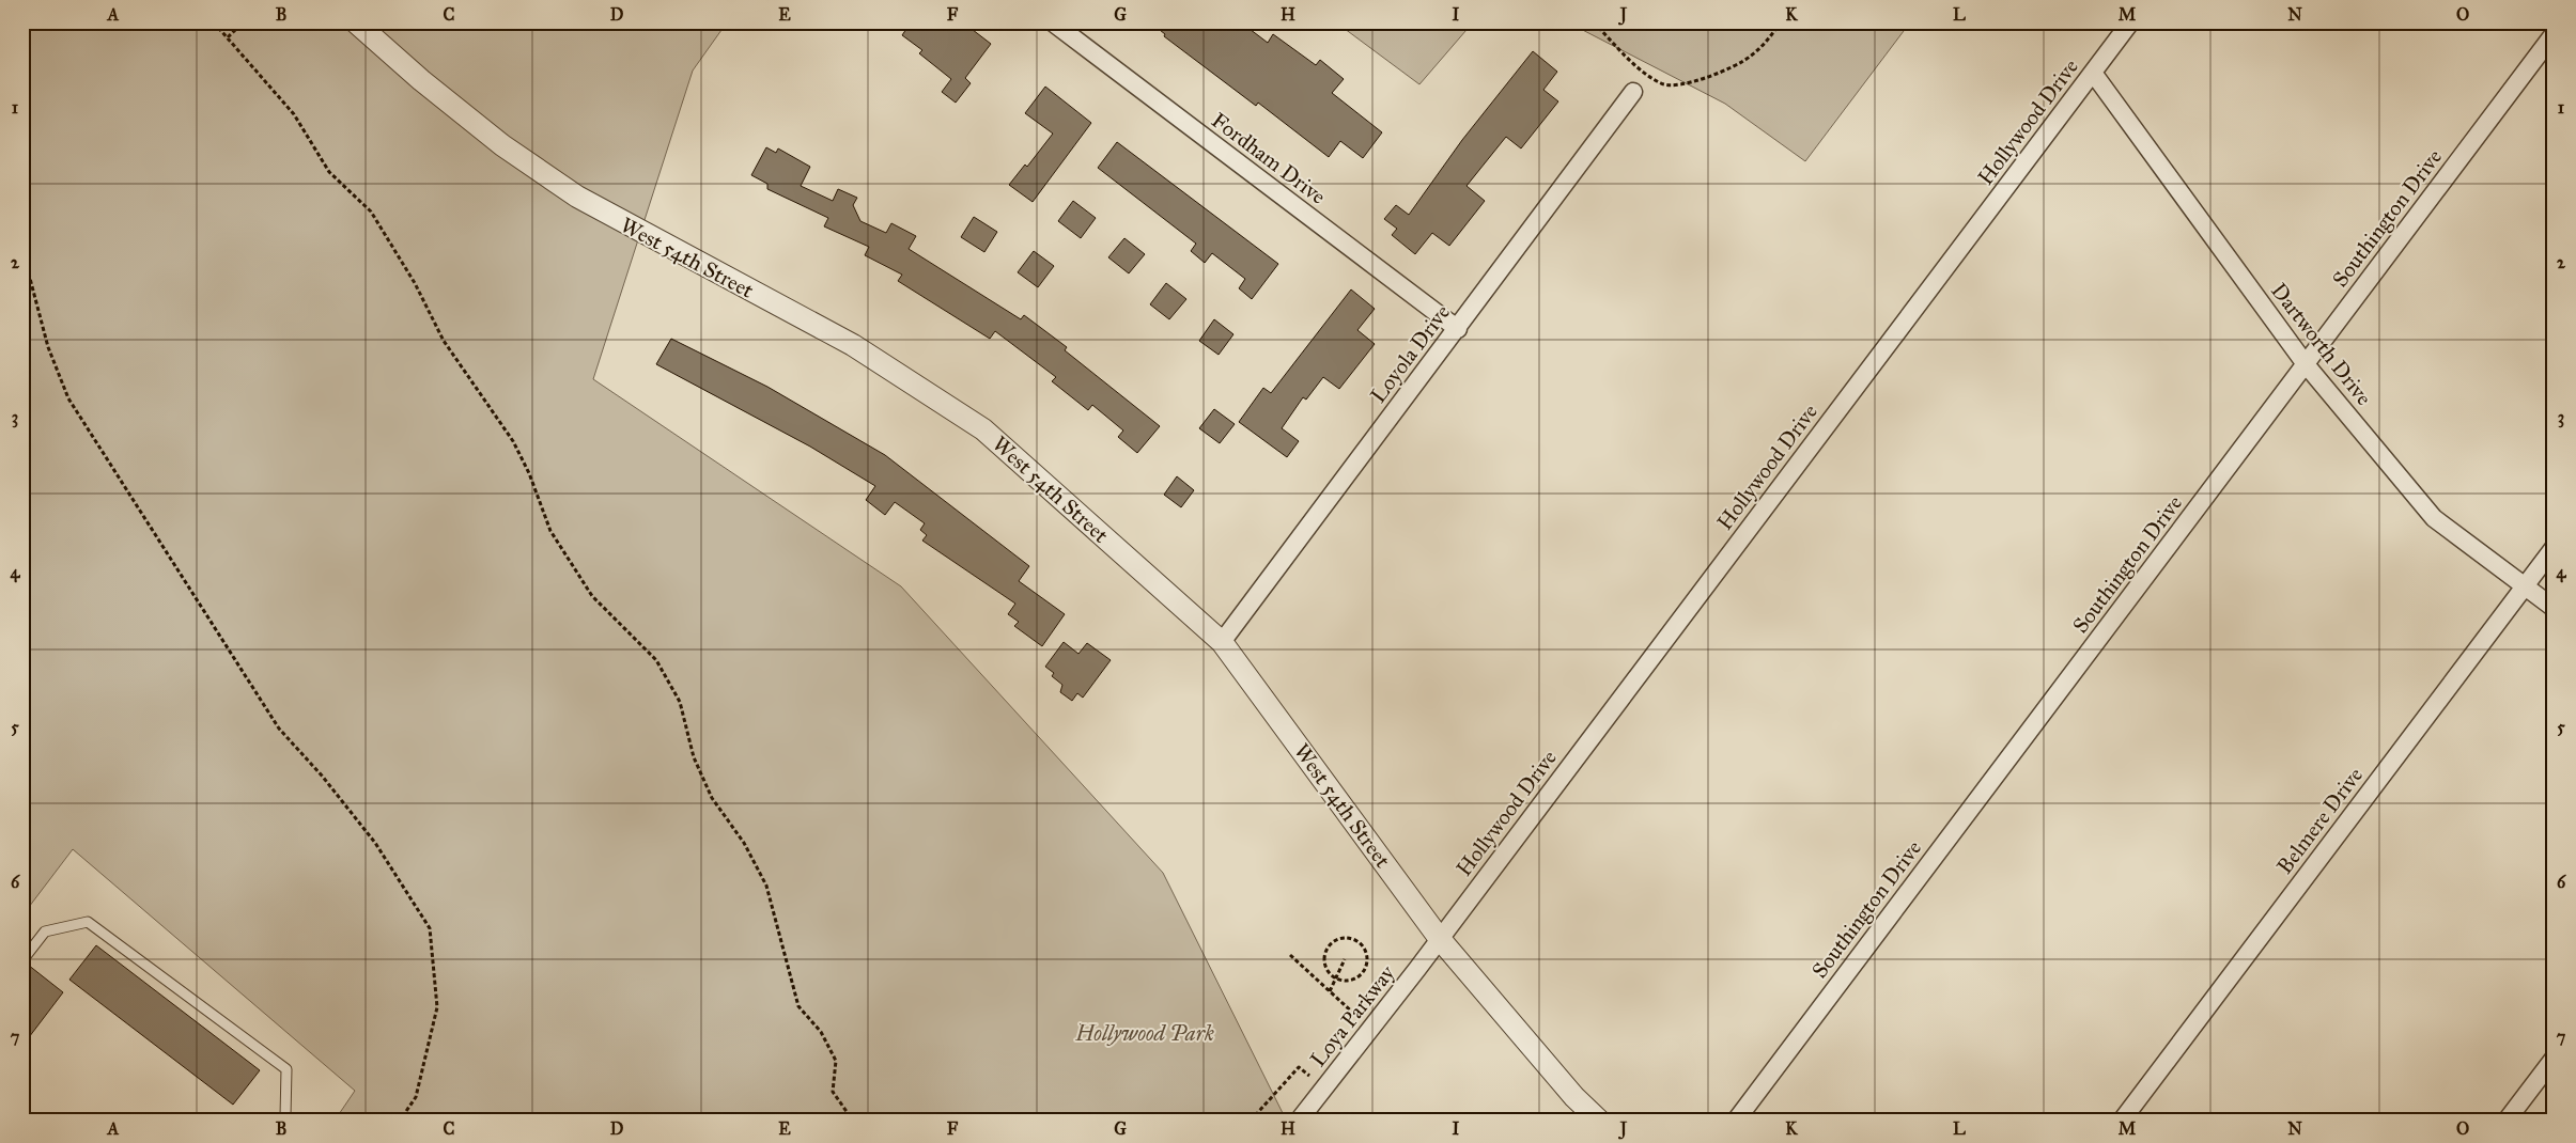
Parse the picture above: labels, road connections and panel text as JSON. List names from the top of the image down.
{
  "streets": {
    "street": [
      "Hollywood Drive",
      "Fordham Drive",
      "Southington Drive",
      "West 54th Street",
      "Dartworth Drive",
      "Loyola Drive",
      "Belmere Drive",
      "Loya Parkway"
    ]
  },
  "crossings": [
    ["Hollywood Drive", "West 54th Street"],
    ["Hollywood Drive", "Dartworth Drive"],
    ["Hollywood Drive", "Loya Parkway"],
    ["Fordham Drive", "Loyola Drive"],
    ["Southington Drive", "Dartworth Drive"],
    ["West 54th Street", "Loyola Drive"],
    ["West 54th Street", "Loya Parkway"],
    ["Dartworth Drive", "Belmere Drive"]
  ],
  "parks": ["Hollywood Park"],
  "grid": {
    "columns": [
      "A",
      "B",
      "C",
      "D",
      "E",
      "F",
      "G",
      "H",
      "I",
      "J",
      "K",
      "L",
      "M",
      "N",
      "O"
    ],
    "rows": [
      "1",
      "2",
      "3",
      "4",
      "5",
      "6",
      "7"
    ]
  }
}
